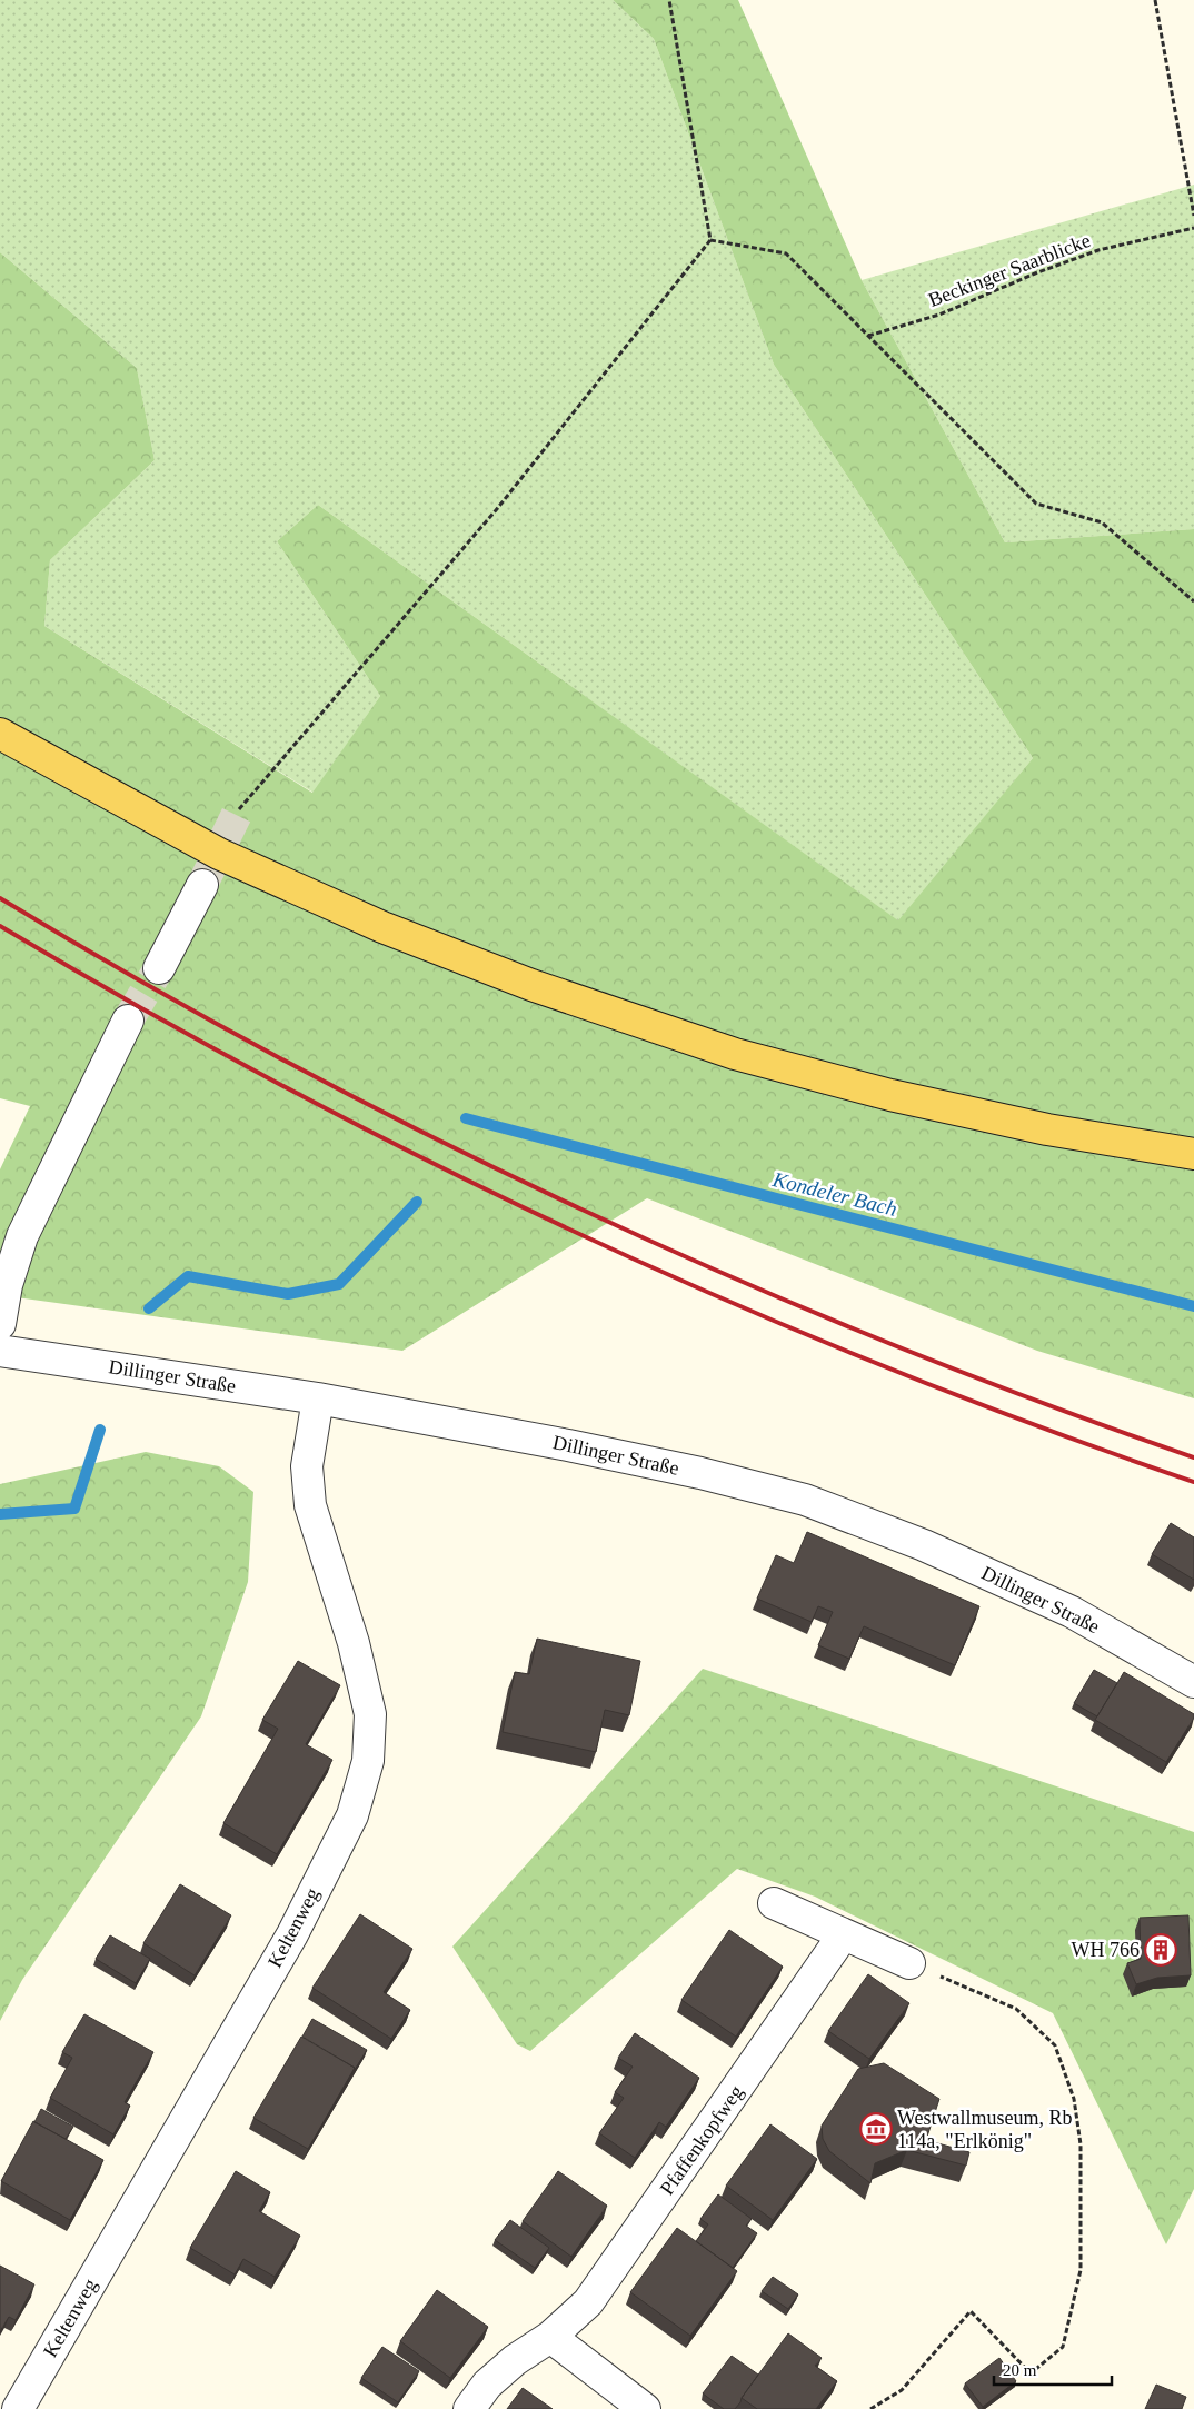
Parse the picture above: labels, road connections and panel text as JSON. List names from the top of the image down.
{
  "streets": {
    "street": ["Dillinger Straße", "Keltenweg", "Pfaffenkopfweg"],
    "path": ["Beckinger Saarblicke"]
  },
  "crossings": [
    ["Dillinger Straße", "Keltenweg"]
  ],
  "water": ["Kondeler Bach"],
  "places": {
    "building": ["WH 766"],
    "museum": ["Westwallmuseum, Rb 114a, \"Erlkönig\""]
  },
  "scale_bar": "20 m"
}
